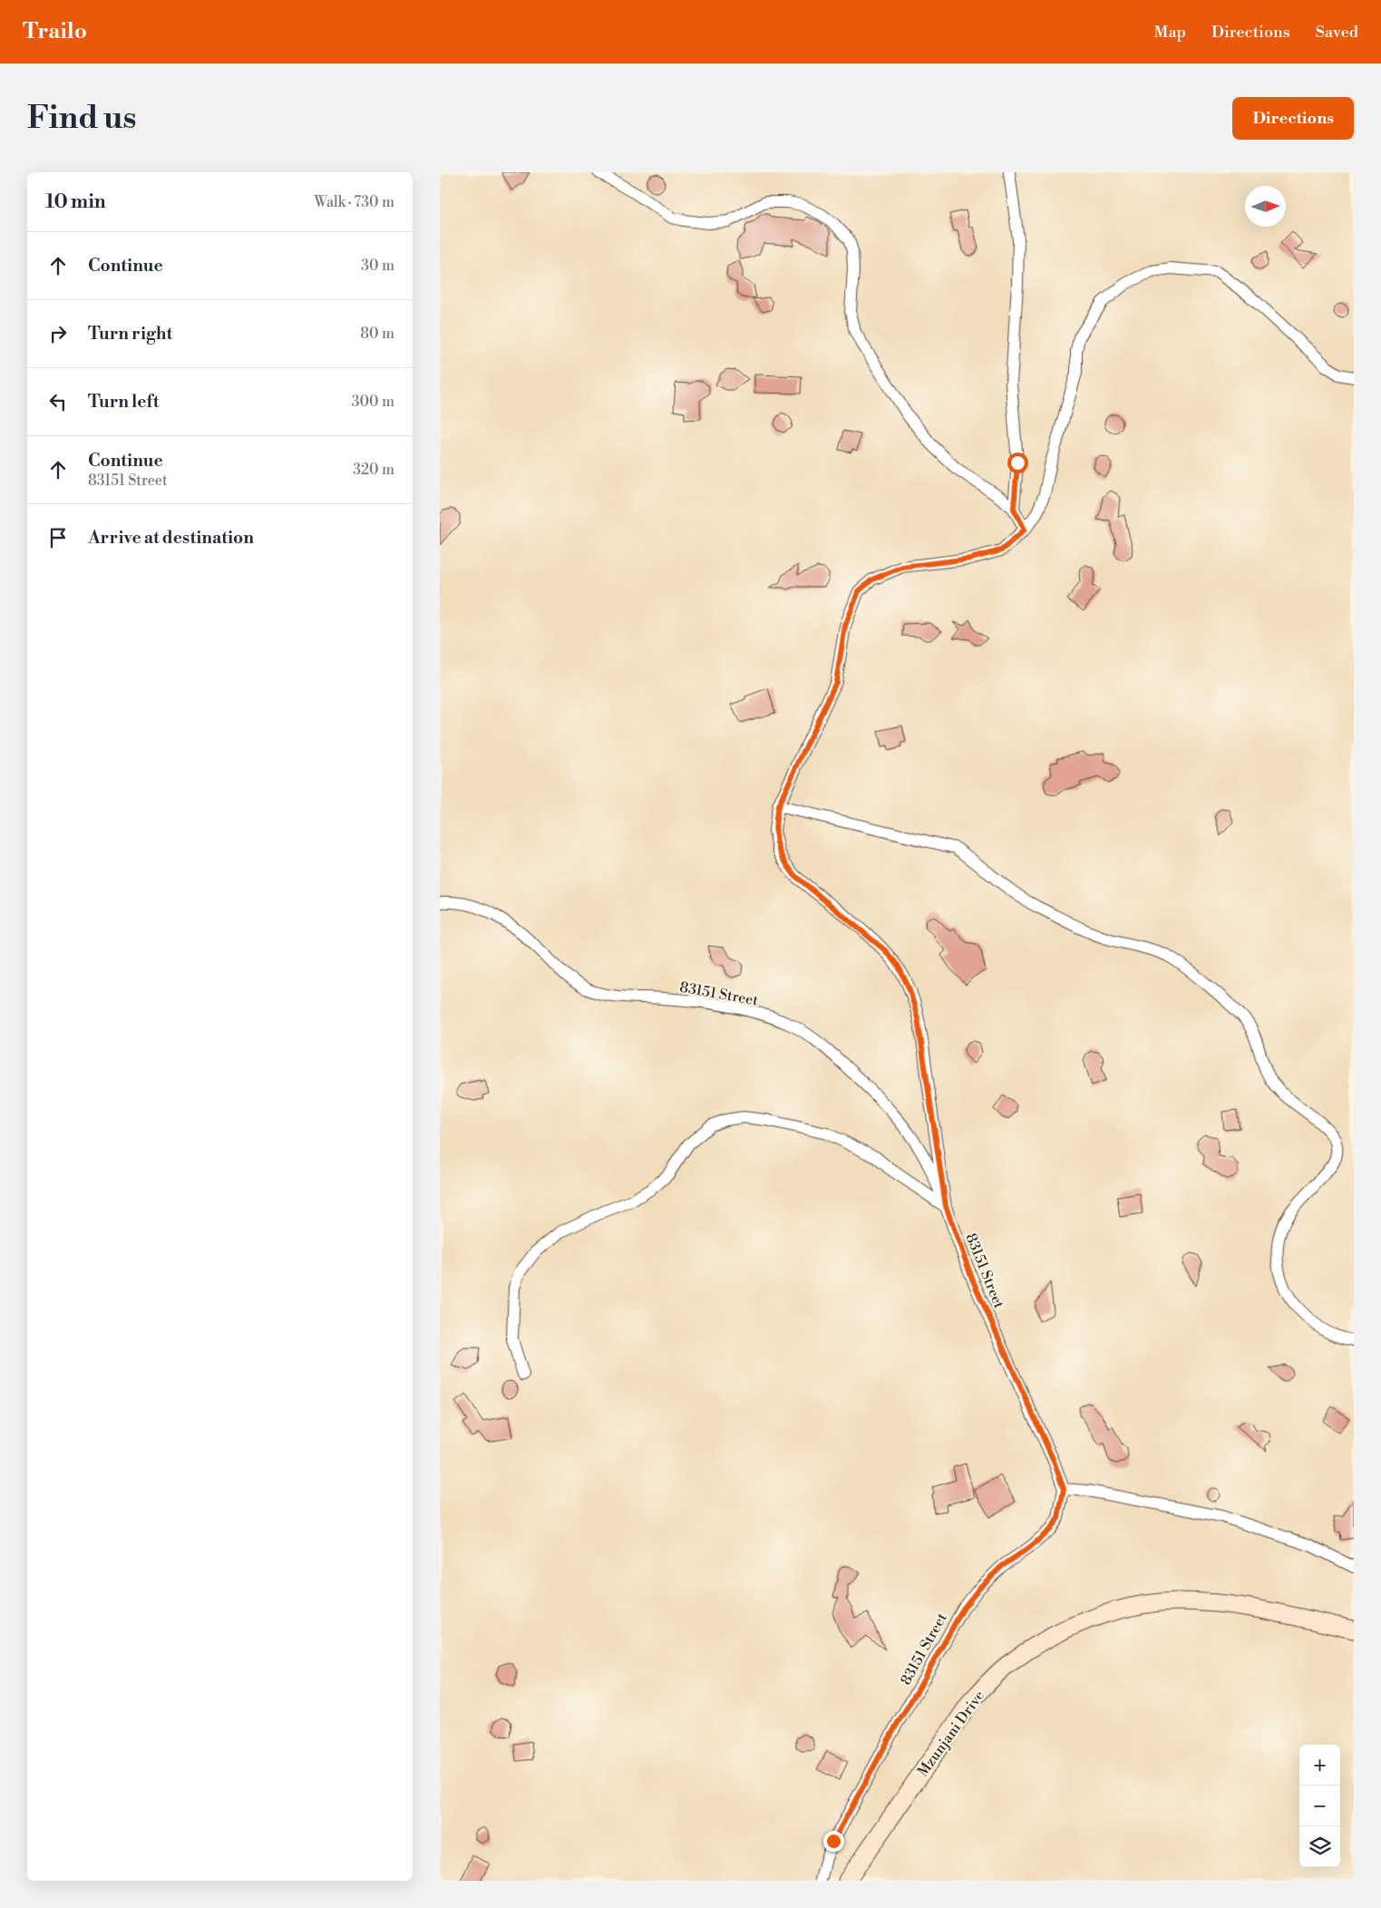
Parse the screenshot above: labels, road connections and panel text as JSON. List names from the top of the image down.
{
  "streets": {
    "main road": ["Mzunjani Drive"],
    "street": ["83151 Street"]
  },
  "north": "right",
  "page": {
    "header": "Trailo",
    "nav": ["Map", "Directions", "Saved"],
    "buttons": "Directions",
    "title": "Find us",
    "heading": ["10 min", "Walk · 730 m"],
    "list": [
      ["Continue", "30 m"],
      ["Turn right", "80 m"],
      ["Turn left", "300 m"],
      ["Continue", "83151 Street", "320 m"],
      "Arrive at destination"
    ],
    "map_buttons": ["+", "−"]
  }
}
